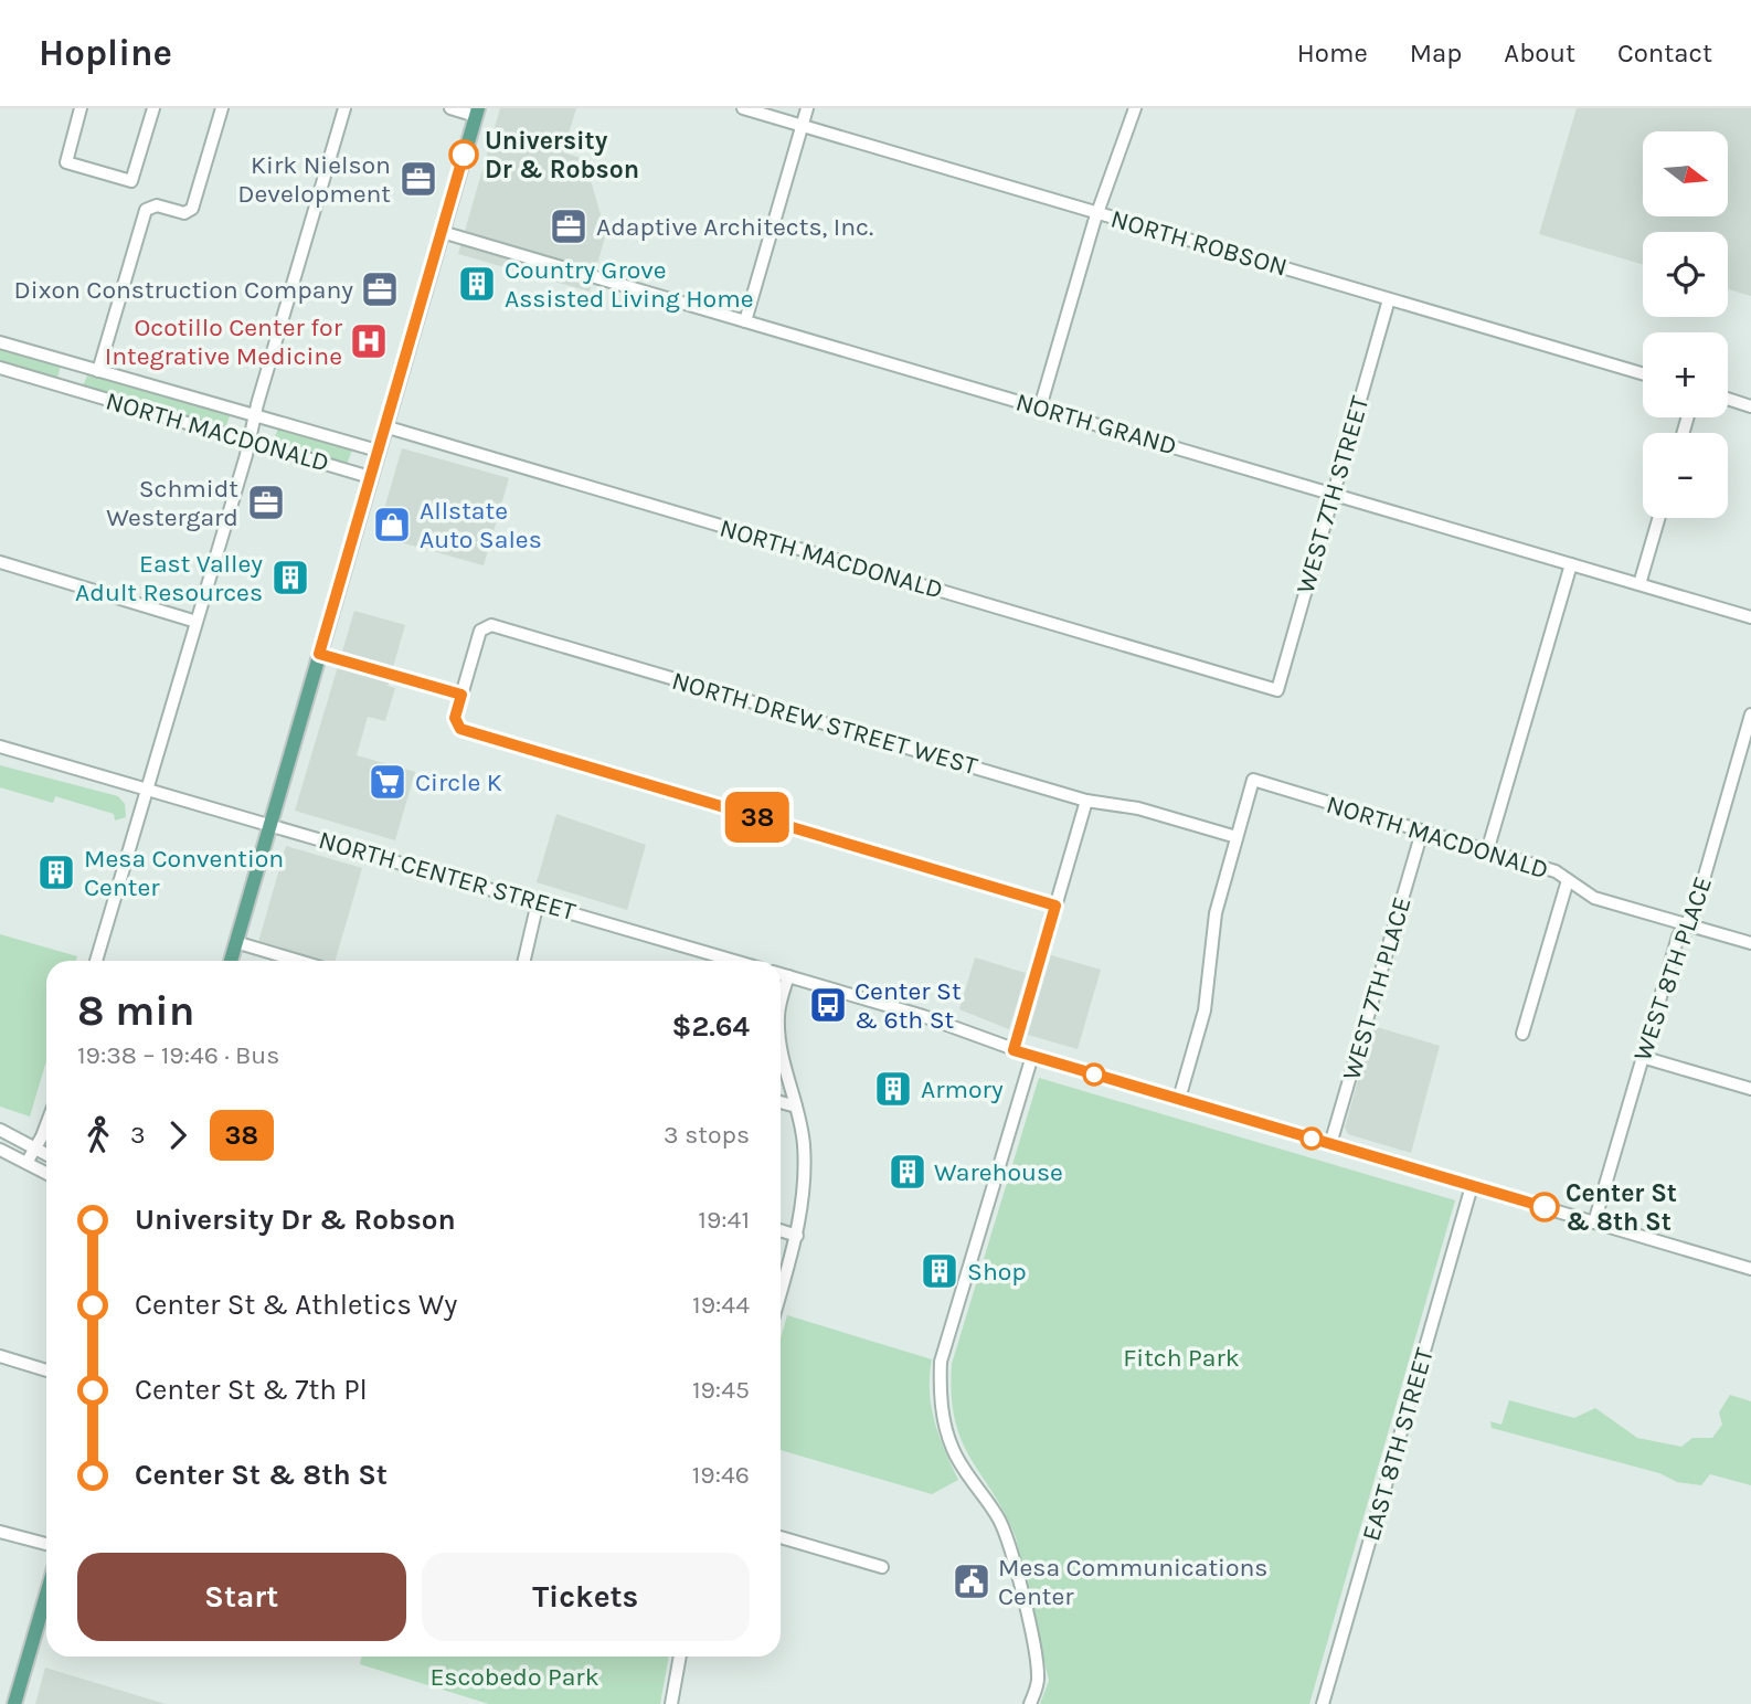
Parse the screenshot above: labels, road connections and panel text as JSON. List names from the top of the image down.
{
  "streets": {
    "street": [
      "NORTH ROBSON",
      "NORTH GRAND",
      "NORTH MACDONALD",
      "WEST 7TH STREET",
      "NORTH DREW STREET WEST",
      "NORTH CENTER STREET",
      "WEST 8TH PLACE",
      "WEST 7TH PLACE",
      "EAST 8TH STREET"
    ]
  },
  "crossings": [
    ["NORTH ROBSON", "WEST 7TH STREET"],
    ["NORTH GRAND", "WEST 7TH STREET"],
    ["NORTH MACDONALD", "WEST 7TH STREET"],
    ["NORTH MACDONALD", "NORTH DREW STREET WEST"],
    ["NORTH MACDONALD", "WEST 8TH PLACE"],
    ["NORTH MACDONALD", "WEST 7TH PLACE"]
  ],
  "parks": ["Fitch Park", "Escobedo Park"],
  "places": {
    "other": ["University Dr & Robson", "Center St & 8th St"],
    "office": [
      "Kirk Nielson Development",
      "Adaptive Architects, Inc.",
      "Dixon Construction Company",
      "Schmidt Westergard"
    ],
    "building": [
      "Country Grove Assisted Living Home",
      "East Valley Adult Resources",
      "Mesa Convention Center",
      "Armory",
      "Warehouse",
      "Shop"
    ],
    "hospital": ["Ocotillo Center for Integrative Medicine"],
    "shop": ["Allstate Auto Sales"],
    "supermarket": ["Circle K"],
    "bus stop": ["Center St & 6th St"],
    "public building": ["Mesa Communications Center"]
  },
  "lines": ["bus line 38"],
  "north": "right",
  "page": {
    "header": "Hopline",
    "nav": [
      "Home",
      "Map",
      "About",
      "Contact"
    ],
    "on_map": "38",
    "map_buttons": ["+", "−"],
    "heading": ["8 min", "19:38 – 19:46 · Bus", "$2.64"],
    "legs": ["3", "38", "3 stops"],
    "list": [
      {
        "name": "University Dr & Robson",
        "value": "19:41"
      },
      {
        "name": "Center St & Athletics Wy",
        "value": "19:44"
      },
      {
        "name": "Center St & 7th Pl",
        "value": "19:45"
      },
      {
        "name": "Center St & 8th St",
        "value": "19:46"
      }
    ],
    "buttons": ["Start", "Tickets"]
  }
}
